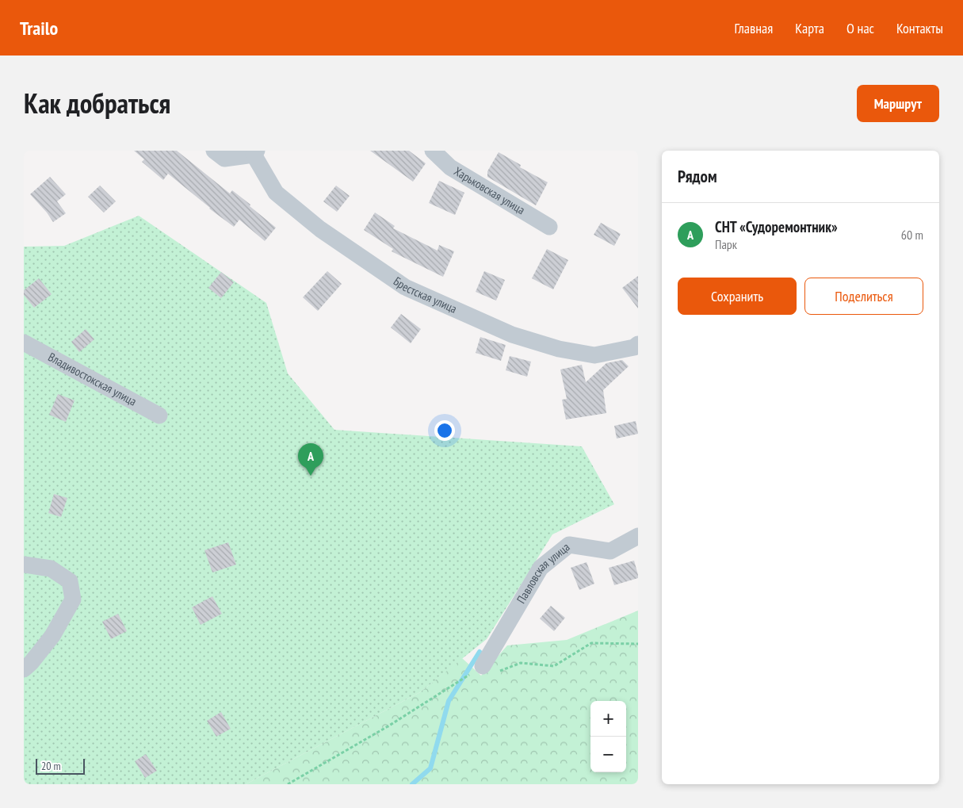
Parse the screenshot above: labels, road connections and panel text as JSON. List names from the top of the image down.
{
  "streets": {
    "street": [
      "Харьковская улица",
      "Брестская улица",
      "Владивостокская улица",
      "Павловская улица"
    ]
  },
  "scale_bar": "20 m",
  "page": {
    "header": "Trailo",
    "nav": [
      "Главная",
      "Карта",
      "О нас",
      "Контакты"
    ],
    "title": "Как добраться",
    "buttons": [
      "Маршрут",
      ["Сохранить", "Поделиться"]
    ],
    "heading": "Рядом",
    "list": [
      {
        "mark": "A",
        "name": "СНТ «Судоремонтник»",
        "note": "Парк",
        "value": "60 m"
      }
    ],
    "pins": "A",
    "map_buttons": ["+", "−"],
    "scale": "20 m"
  }
}
